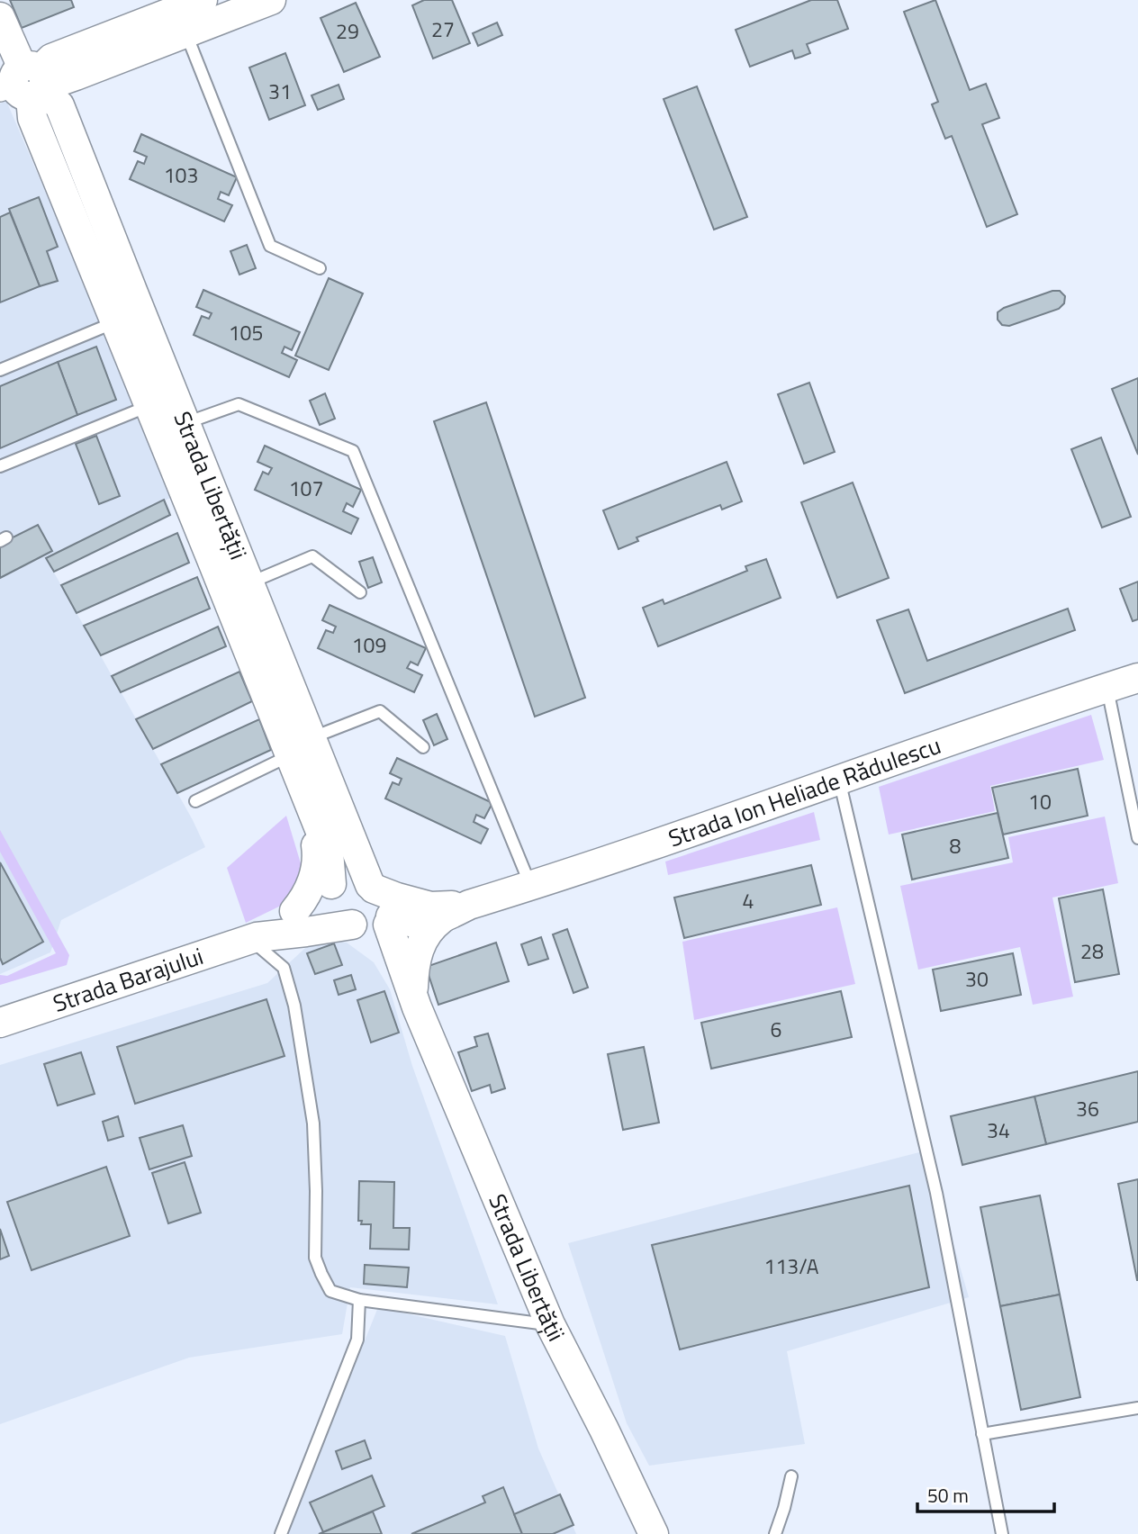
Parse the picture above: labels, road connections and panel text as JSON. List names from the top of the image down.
{
  "streets": {
    "main road": ["Strada Libertății", "Strada Ion Heliade Rădulescu", "Strada Barajului"]
  },
  "crossings": [
    ["Strada Libertății", "Strada Ion Heliade Rădulescu"],
    ["Strada Libertății", "Strada Barajului"],
    ["Strada Ion Heliade Rădulescu", "Strada Barajului"]
  ],
  "house_numbers": [
    "27",
    "29",
    "31",
    "103",
    "105",
    "107",
    "109",
    "10",
    "8",
    "4",
    "28",
    "30",
    "6",
    "36",
    "34",
    "113/A"
  ],
  "scale_bar": "50 m"
}
